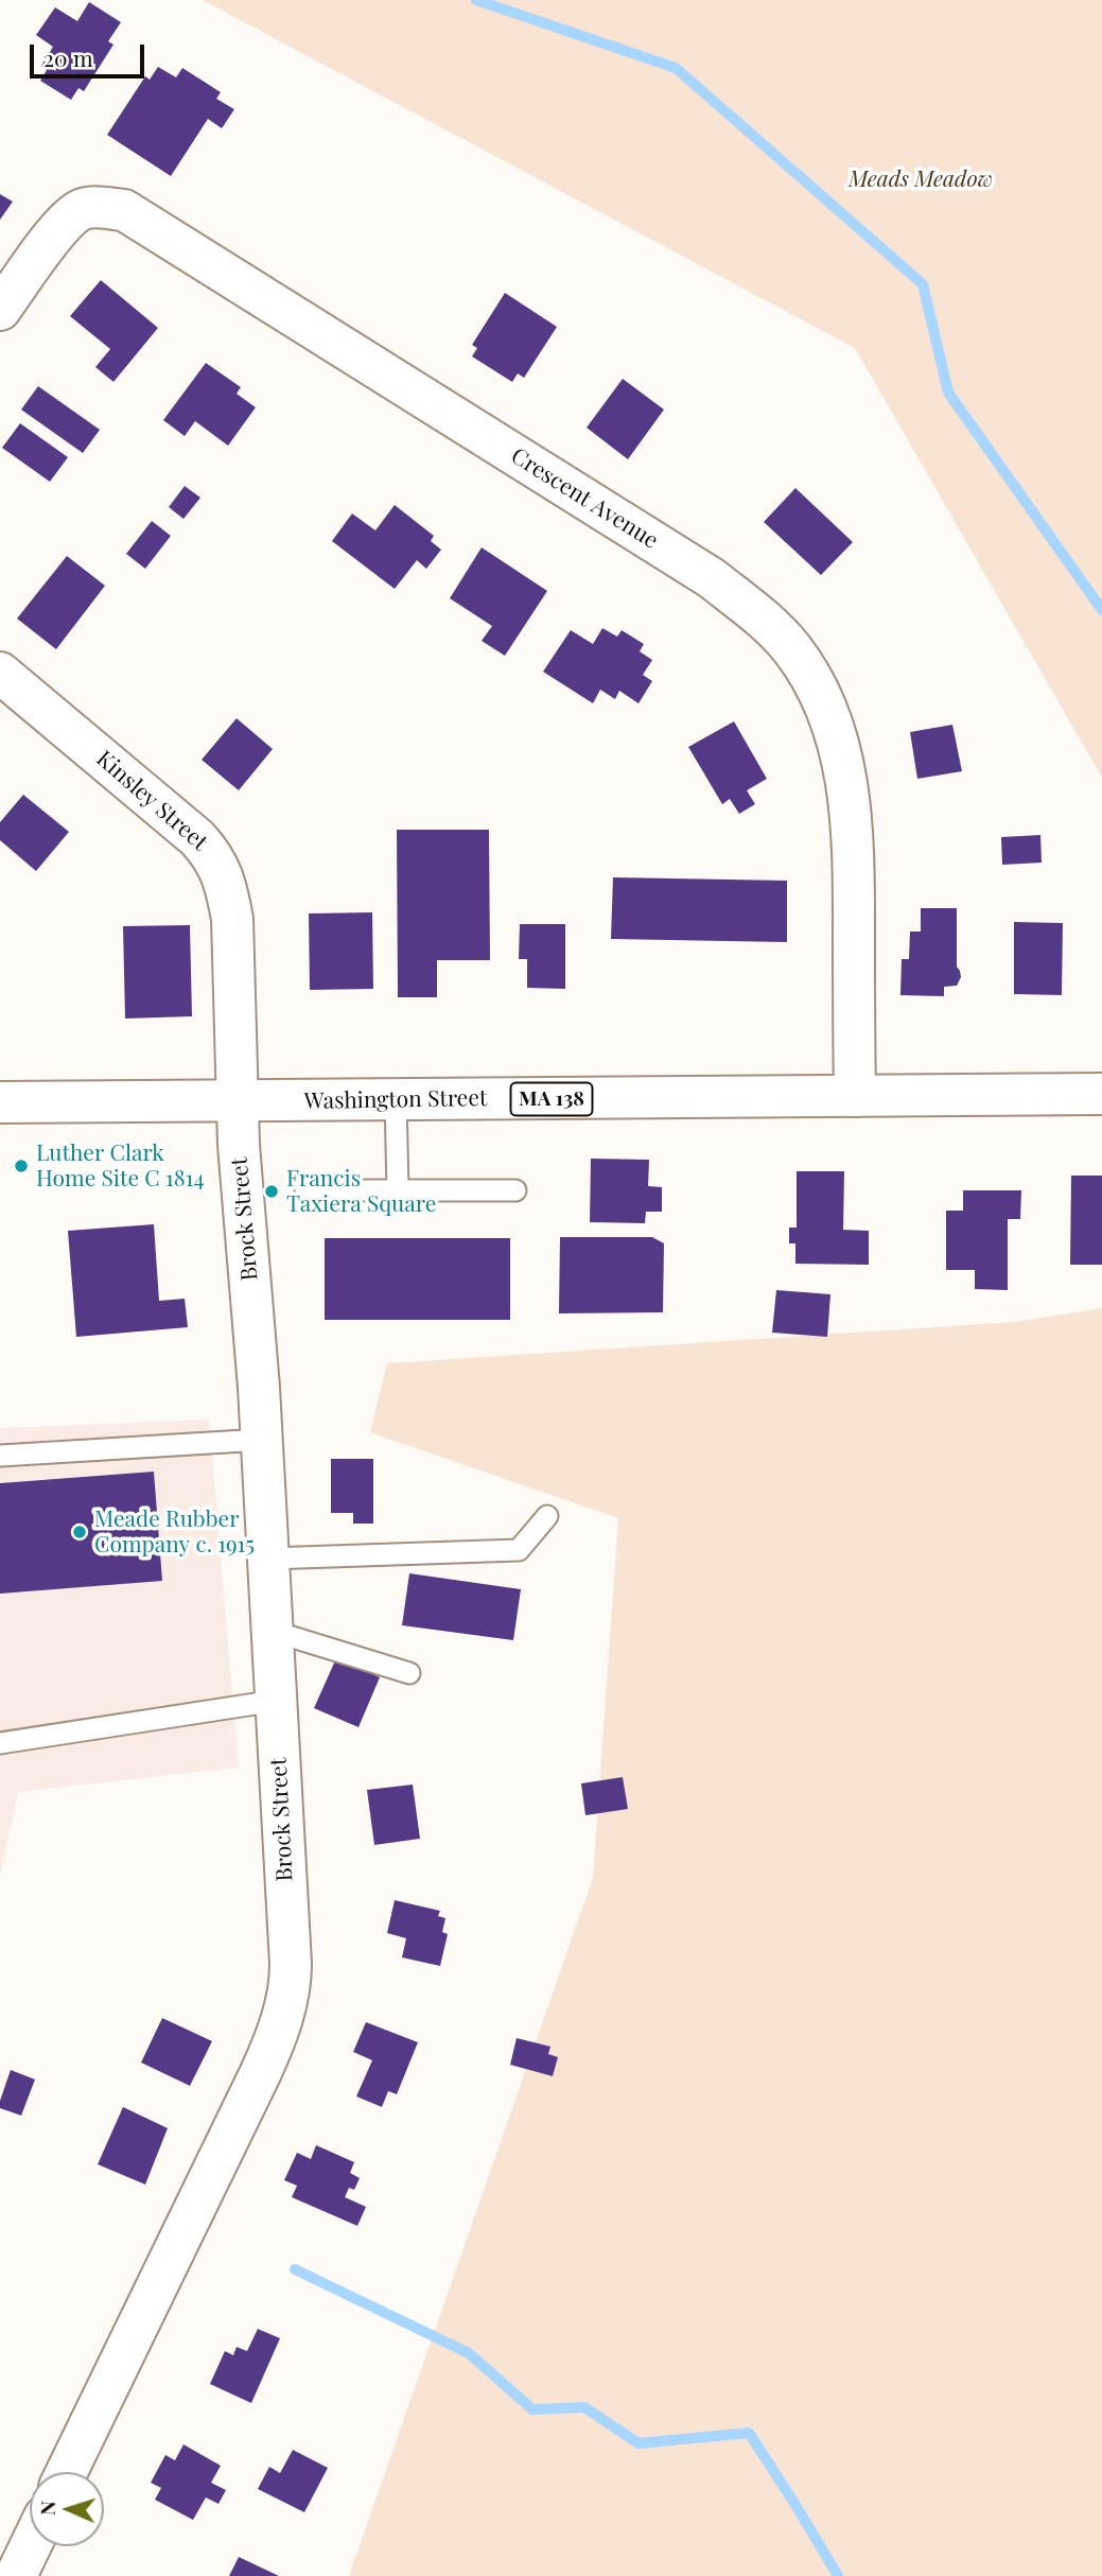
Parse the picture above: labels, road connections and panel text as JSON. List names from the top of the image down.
{
  "streets": {
    "street": [
      "Crescent Avenue",
      "Kinsley Street",
      "MA 138",
      "Washington Street",
      "Brock Street"
    ]
  },
  "crossings": [
    ["Crescent Avenue", "Washington Street"],
    ["Kinsley Street", "Washington Street"],
    ["Kinsley Street", "Brock Street"],
    ["Washington Street", "Brock Street"]
  ],
  "parks": ["Meads Meadow"],
  "places": ["Luther Clark Home Site C 1814", "Francis Taxiera Square", "Meade Rubber Company c. 1915"],
  "scale_bar": "20 m",
  "north": "left"
}
